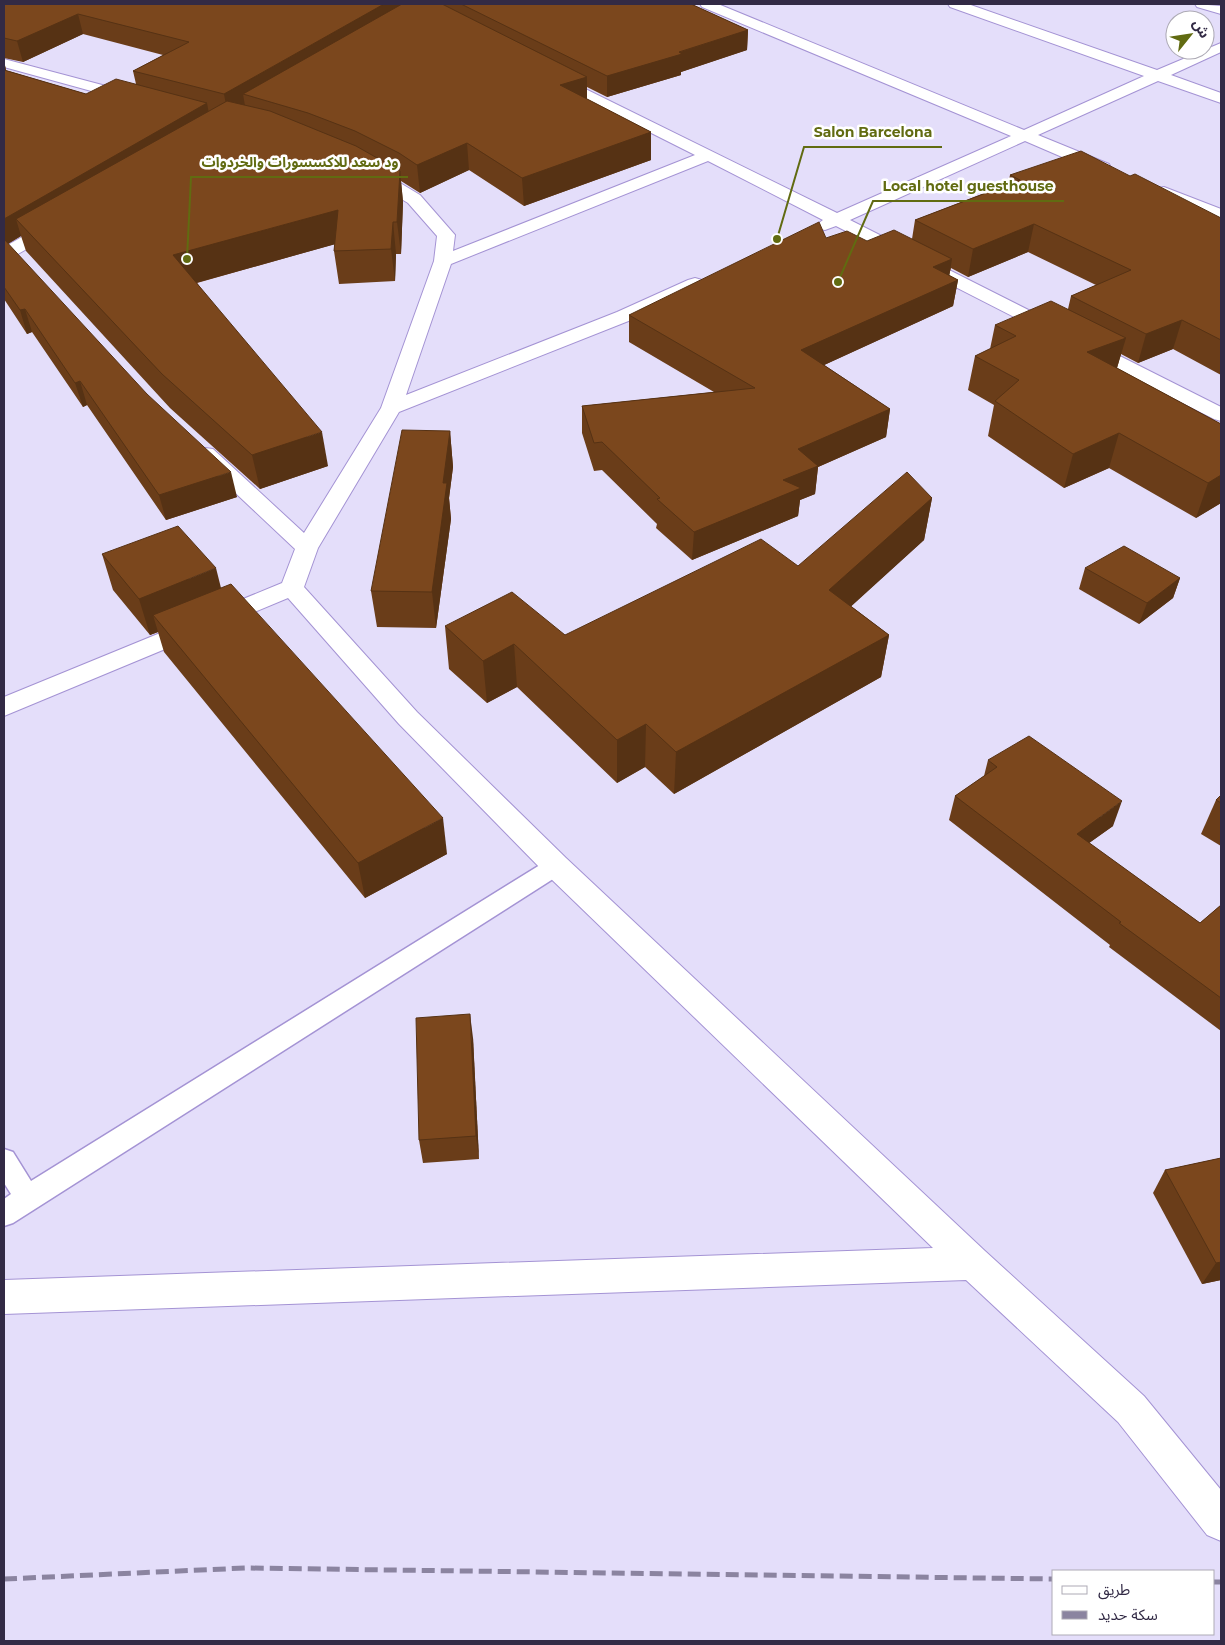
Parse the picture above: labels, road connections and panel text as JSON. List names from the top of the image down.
{
  "places": ["Salon Barcelona", "ود سعد للاكسسورات والخردوات", "Local hotel guesthouse"],
  "legend": ["طريق", "سكة حديد"],
  "north": "top right"
}
